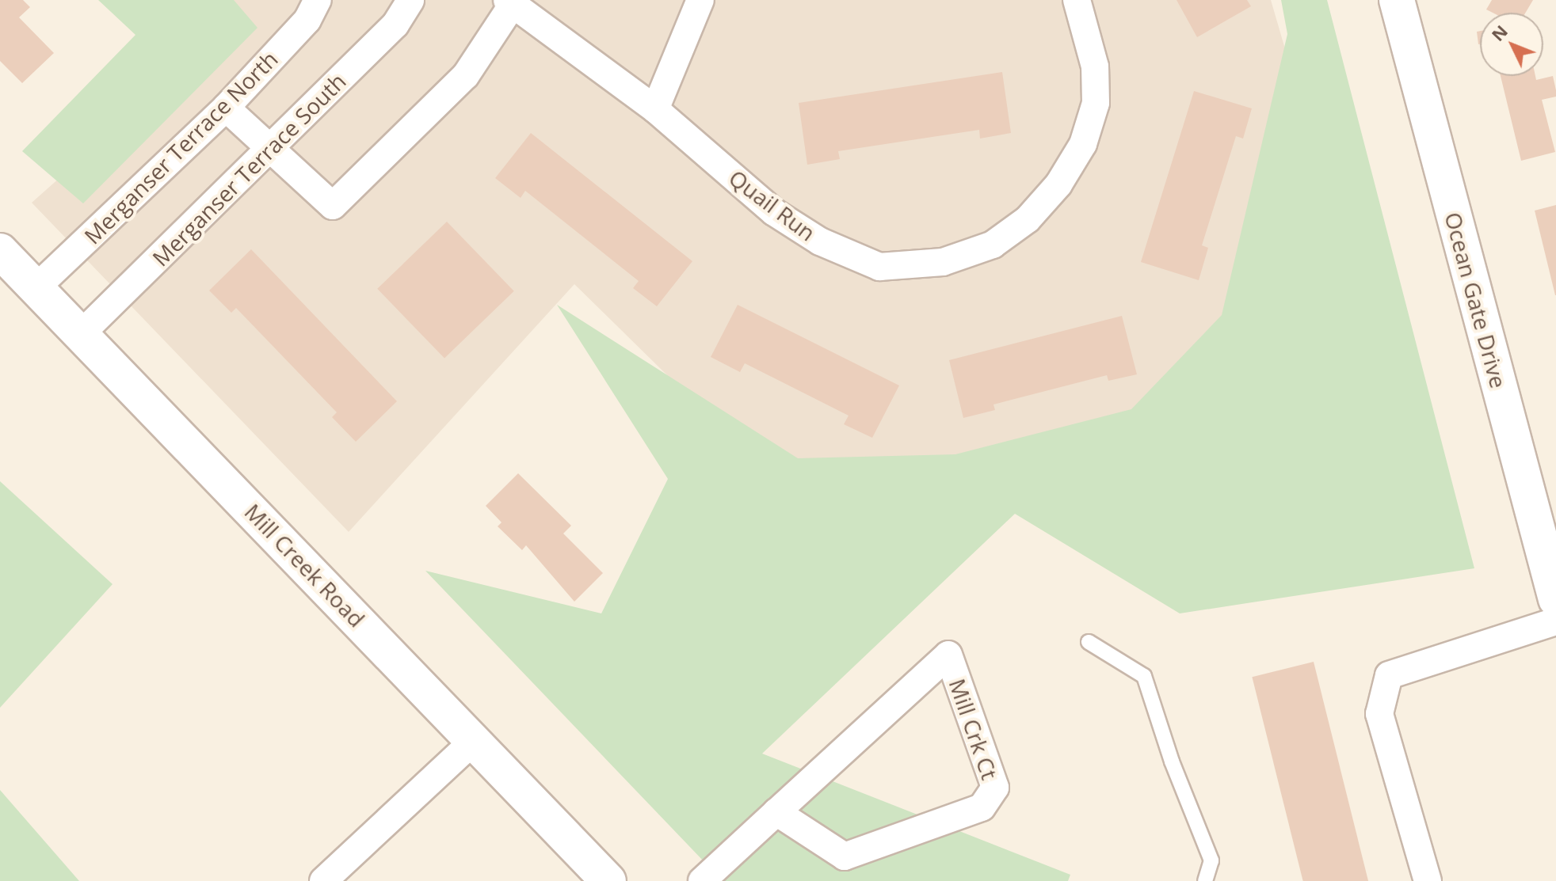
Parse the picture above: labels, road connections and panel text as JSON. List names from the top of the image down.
{
  "streets": {
    "street": [
      "Merganser Terrace North",
      "Merganser Terrace South",
      "Quail Run",
      "Ocean Gate Drive",
      "Mill Creek Road",
      "Mill Crk Ct"
    ]
  },
  "crossings": [
    ["Merganser Terrace North", "Mill Creek Road"],
    ["Merganser Terrace South", "Mill Creek Road"]
  ],
  "north": "top left"
}
